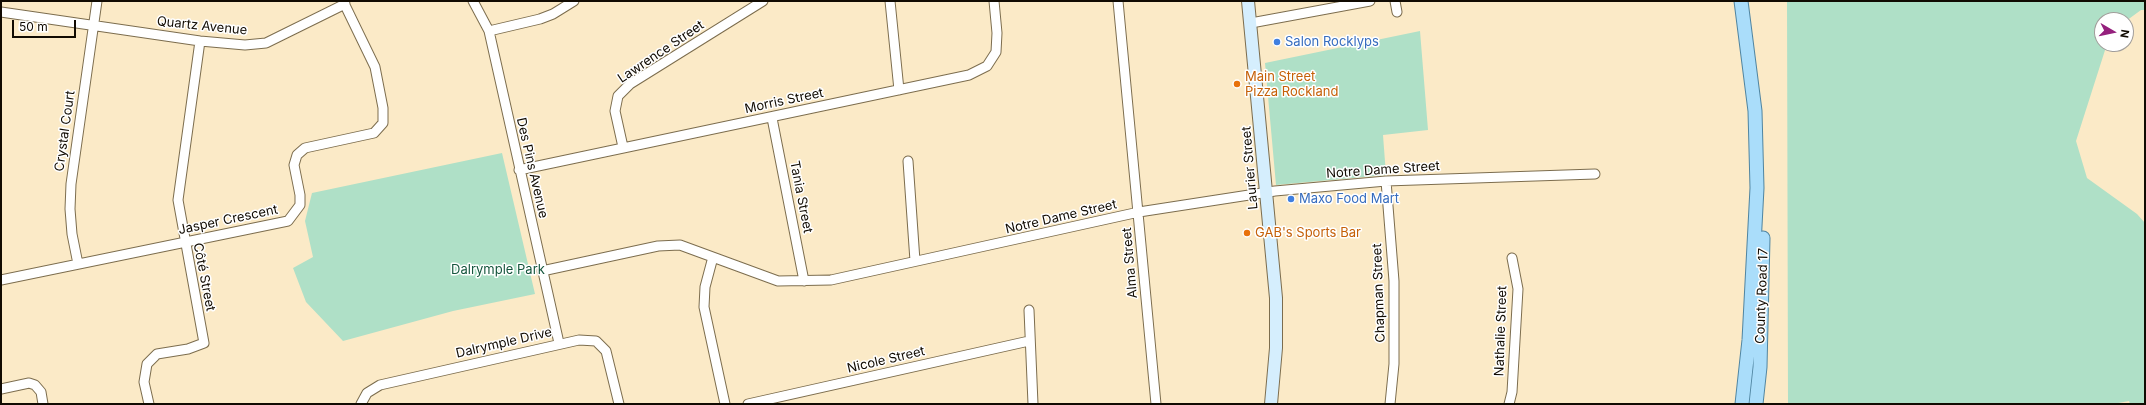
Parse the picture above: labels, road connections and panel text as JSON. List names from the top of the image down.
{
  "streets": {
    "main road": ["Laurier Street", "County Road 17"],
    "street": [
      "Quartz Avenue",
      "Lawrence Street",
      "Morris Street",
      "Crystal Court",
      "Des Pins Avenue",
      "Notre Dame Street",
      "Tania Street",
      "Jasper Crescent",
      "Alma Street",
      "Côté Street",
      "Chapman Street",
      "Nathalie Street",
      "Dalrymple Drive",
      "Nicole Street"
    ]
  },
  "crossings": [
    ["Quartz Avenue", "Crystal Court"],
    ["Quartz Avenue", "Jasper Crescent"],
    ["Quartz Avenue", "Côté Street"],
    ["Lawrence Street", "Morris Street"],
    ["Morris Street", "Des Pins Avenue"],
    ["Morris Street", "Tania Street"],
    ["Crystal Court", "Jasper Crescent"],
    ["Des Pins Avenue", "Notre Dame Street"],
    ["Des Pins Avenue", "Dalrymple Drive"],
    ["Laurier Street", "Notre Dame Street"],
    ["Notre Dame Street", "Tania Street"],
    ["Notre Dame Street", "Alma Street"],
    ["Notre Dame Street", "Chapman Street"],
    ["Jasper Crescent", "Côté Street"]
  ],
  "parks": ["Dalrymple Park"],
  "places": [
    "Salon Rocklyps",
    "Main Street Pizza Rockland",
    "Maxo Food Mart",
    "GAB's Sports Bar"
  ],
  "scale_bar": "50 m",
  "north": "right"
}
